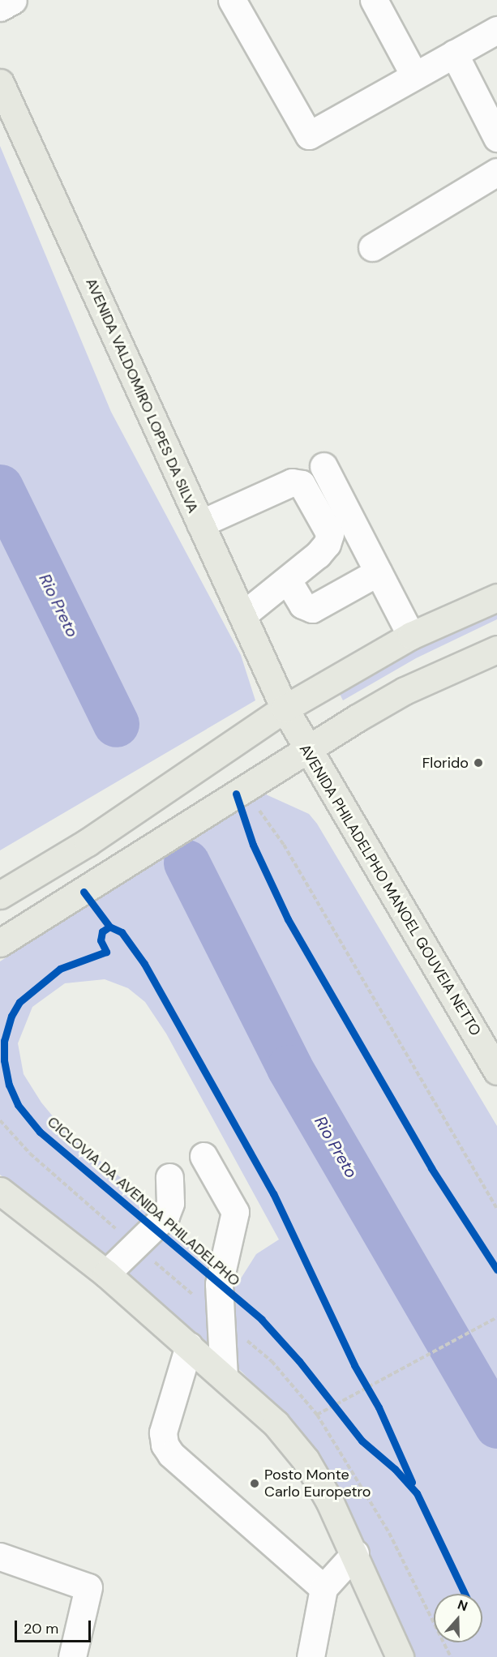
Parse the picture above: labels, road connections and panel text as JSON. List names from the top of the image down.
{
  "streets": {
    "main road": ["AVENIDA VALDOMIRO LOPES DA SILVA", "AVENIDA PHILADELPHO MANOEL GOUVEIA NETTO"],
    "cycle path": ["CICLOVIA DA AVENIDA PHILADELPHO"]
  },
  "crossings": [
    ["AVENIDA VALDOMIRO LOPES DA SILVA", "AVENIDA PHILADELPHO MANOEL GOUVEIA NETTO"]
  ],
  "water": ["Rio Preto"],
  "places": ["Florido", "Posto Monte Carlo Europetro"],
  "scale_bar": "20 m",
  "north": "top"
}
